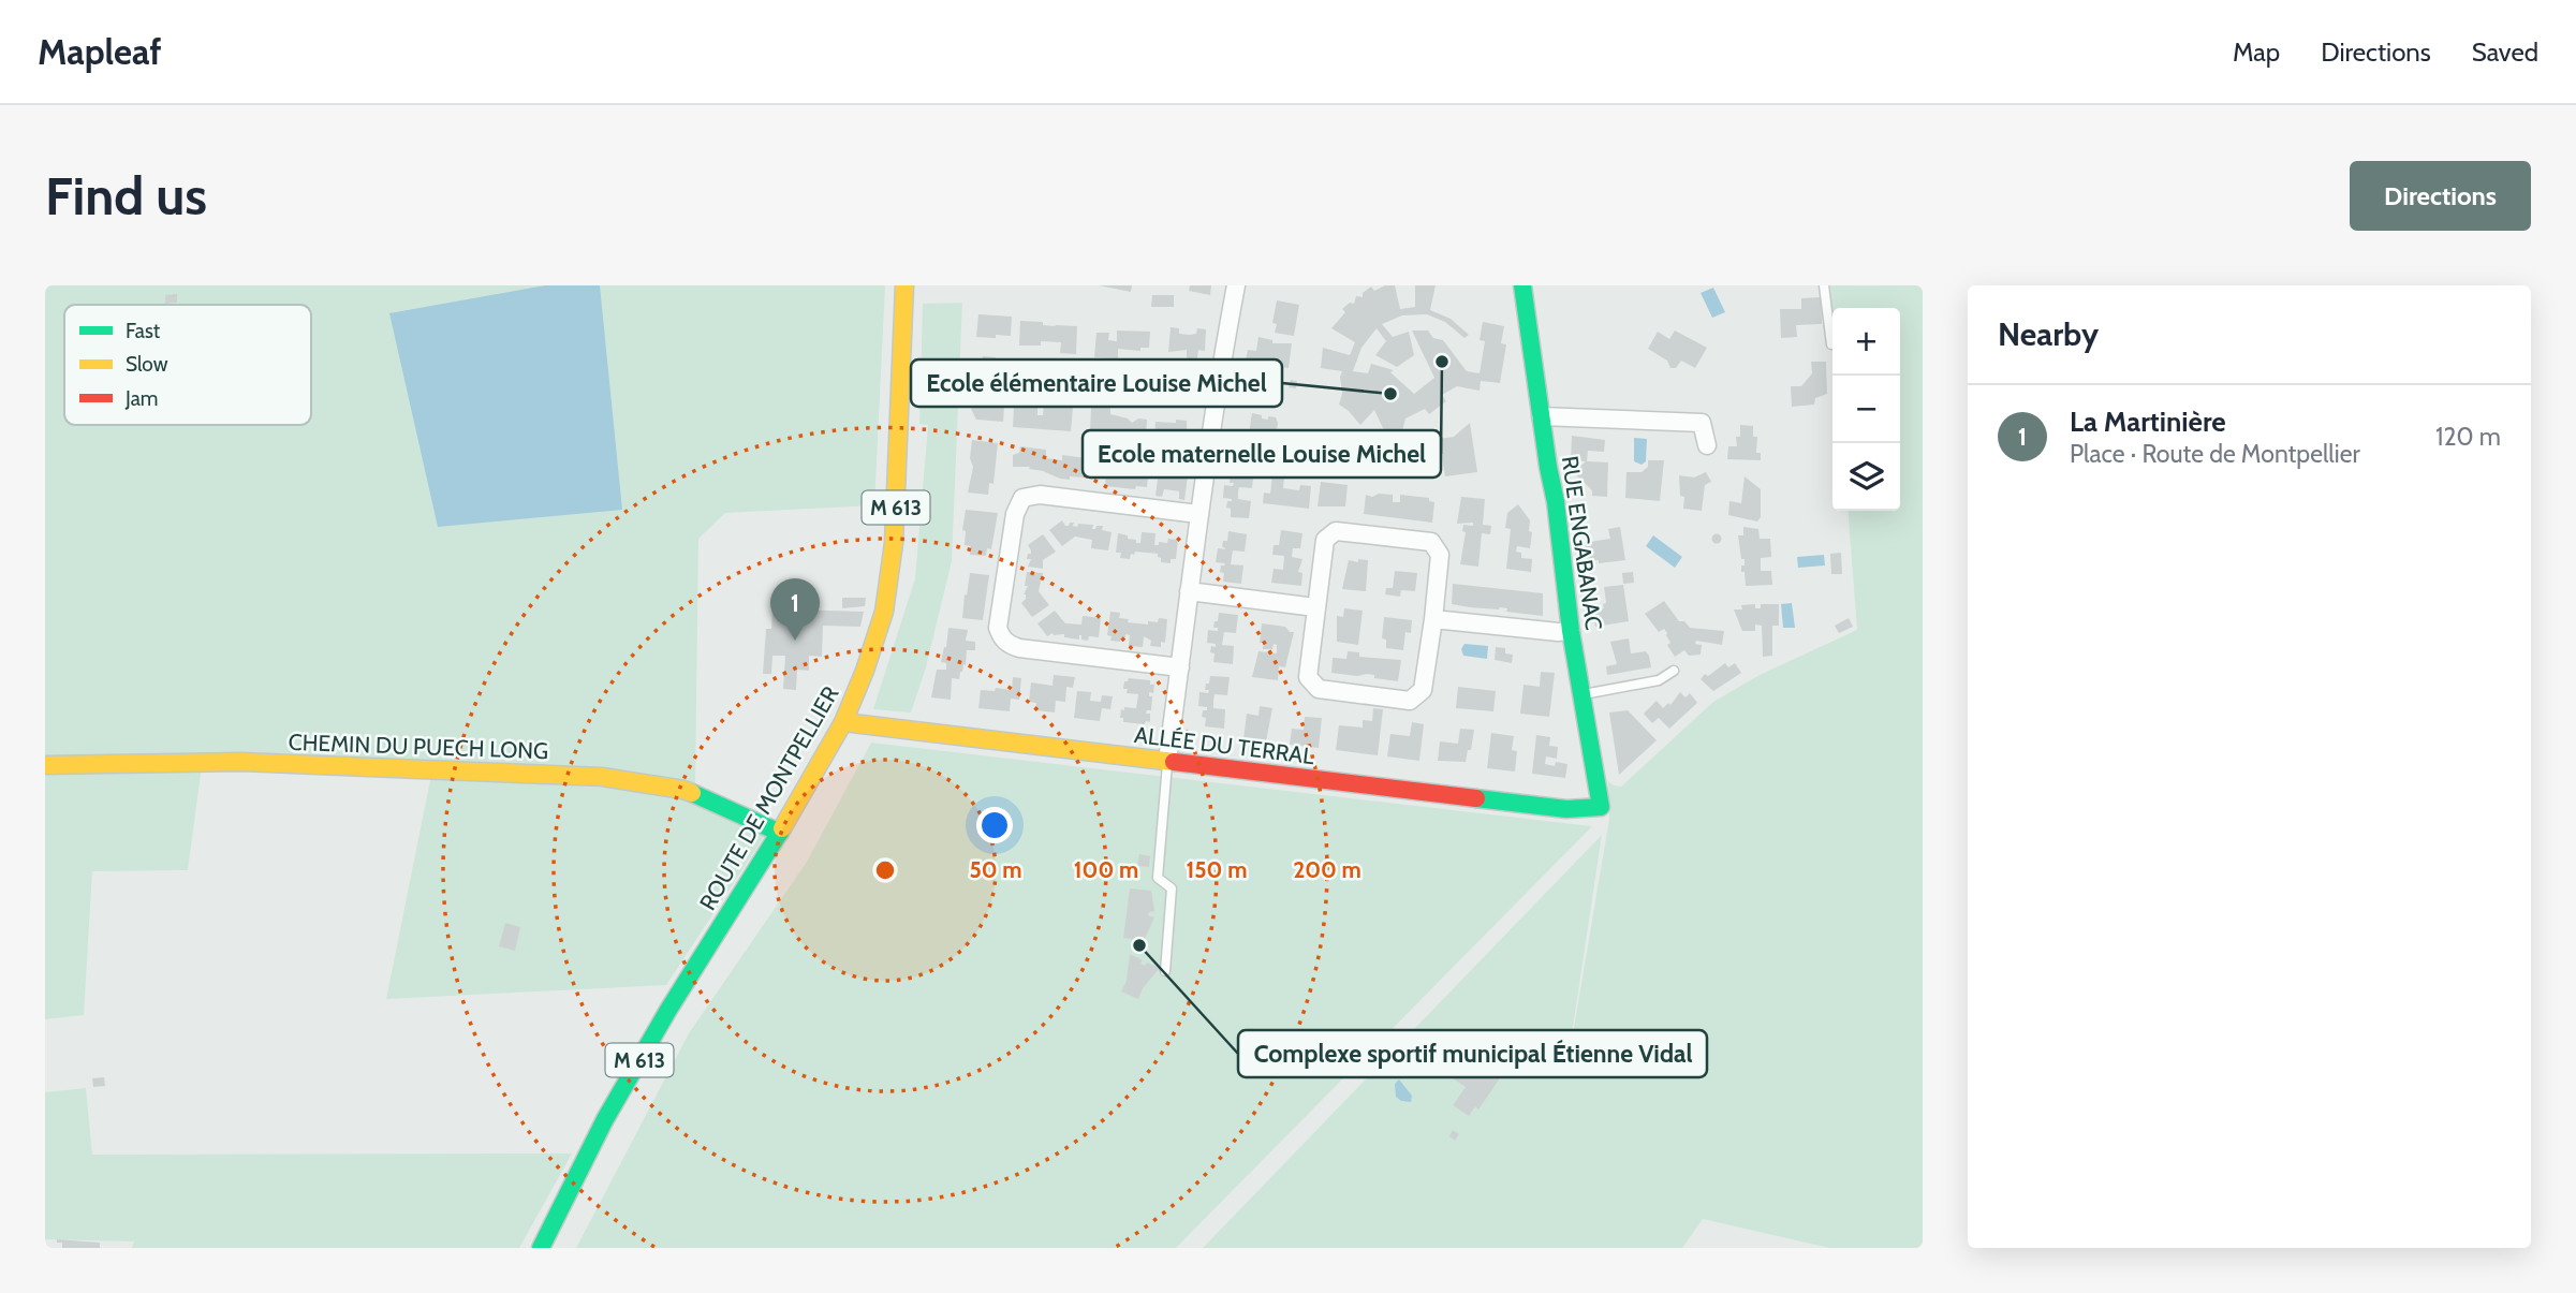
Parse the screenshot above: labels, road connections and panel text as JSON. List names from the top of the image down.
{
  "streets": {
    "street": [
      "M 613",
      "RUE ENGABANAC",
      "ALLÉE DU TERRAL",
      "CHEMIN DU PUECH LONG",
      "ROUTE DE MONTPELLIER"
    ]
  },
  "crossings": [
    ["RUE ENGABANAC", "ALLÉE DU TERRAL"],
    ["ALLÉE DU TERRAL", "ROUTE DE MONTPELLIER"],
    ["CHEMIN DU PUECH LONG", "ROUTE DE MONTPELLIER"]
  ],
  "places": ["Ecole maternelle Louise Michel", "Ecole élémentaire Louise Michel", "Complexe sportif municipal Étienne Vidal"],
  "legend": ["Fast", "Slow", "Jam"],
  "page": {
    "header": "Mapleaf",
    "nav": ["Map", "Directions", "Saved"],
    "buttons": "Directions",
    "title": "Find us",
    "heading": "Nearby",
    "map_buttons": ["+", "−"],
    "list": [
      {
        "mark": "1",
        "name": "La Martinière",
        "note": "Place · Route de Montpellier",
        "value": "120 m"
      }
    ],
    "pins": "1"
  },
  "rings": [
    "50 m",
    "100 m",
    "150 m",
    "200 m"
  ]
}
